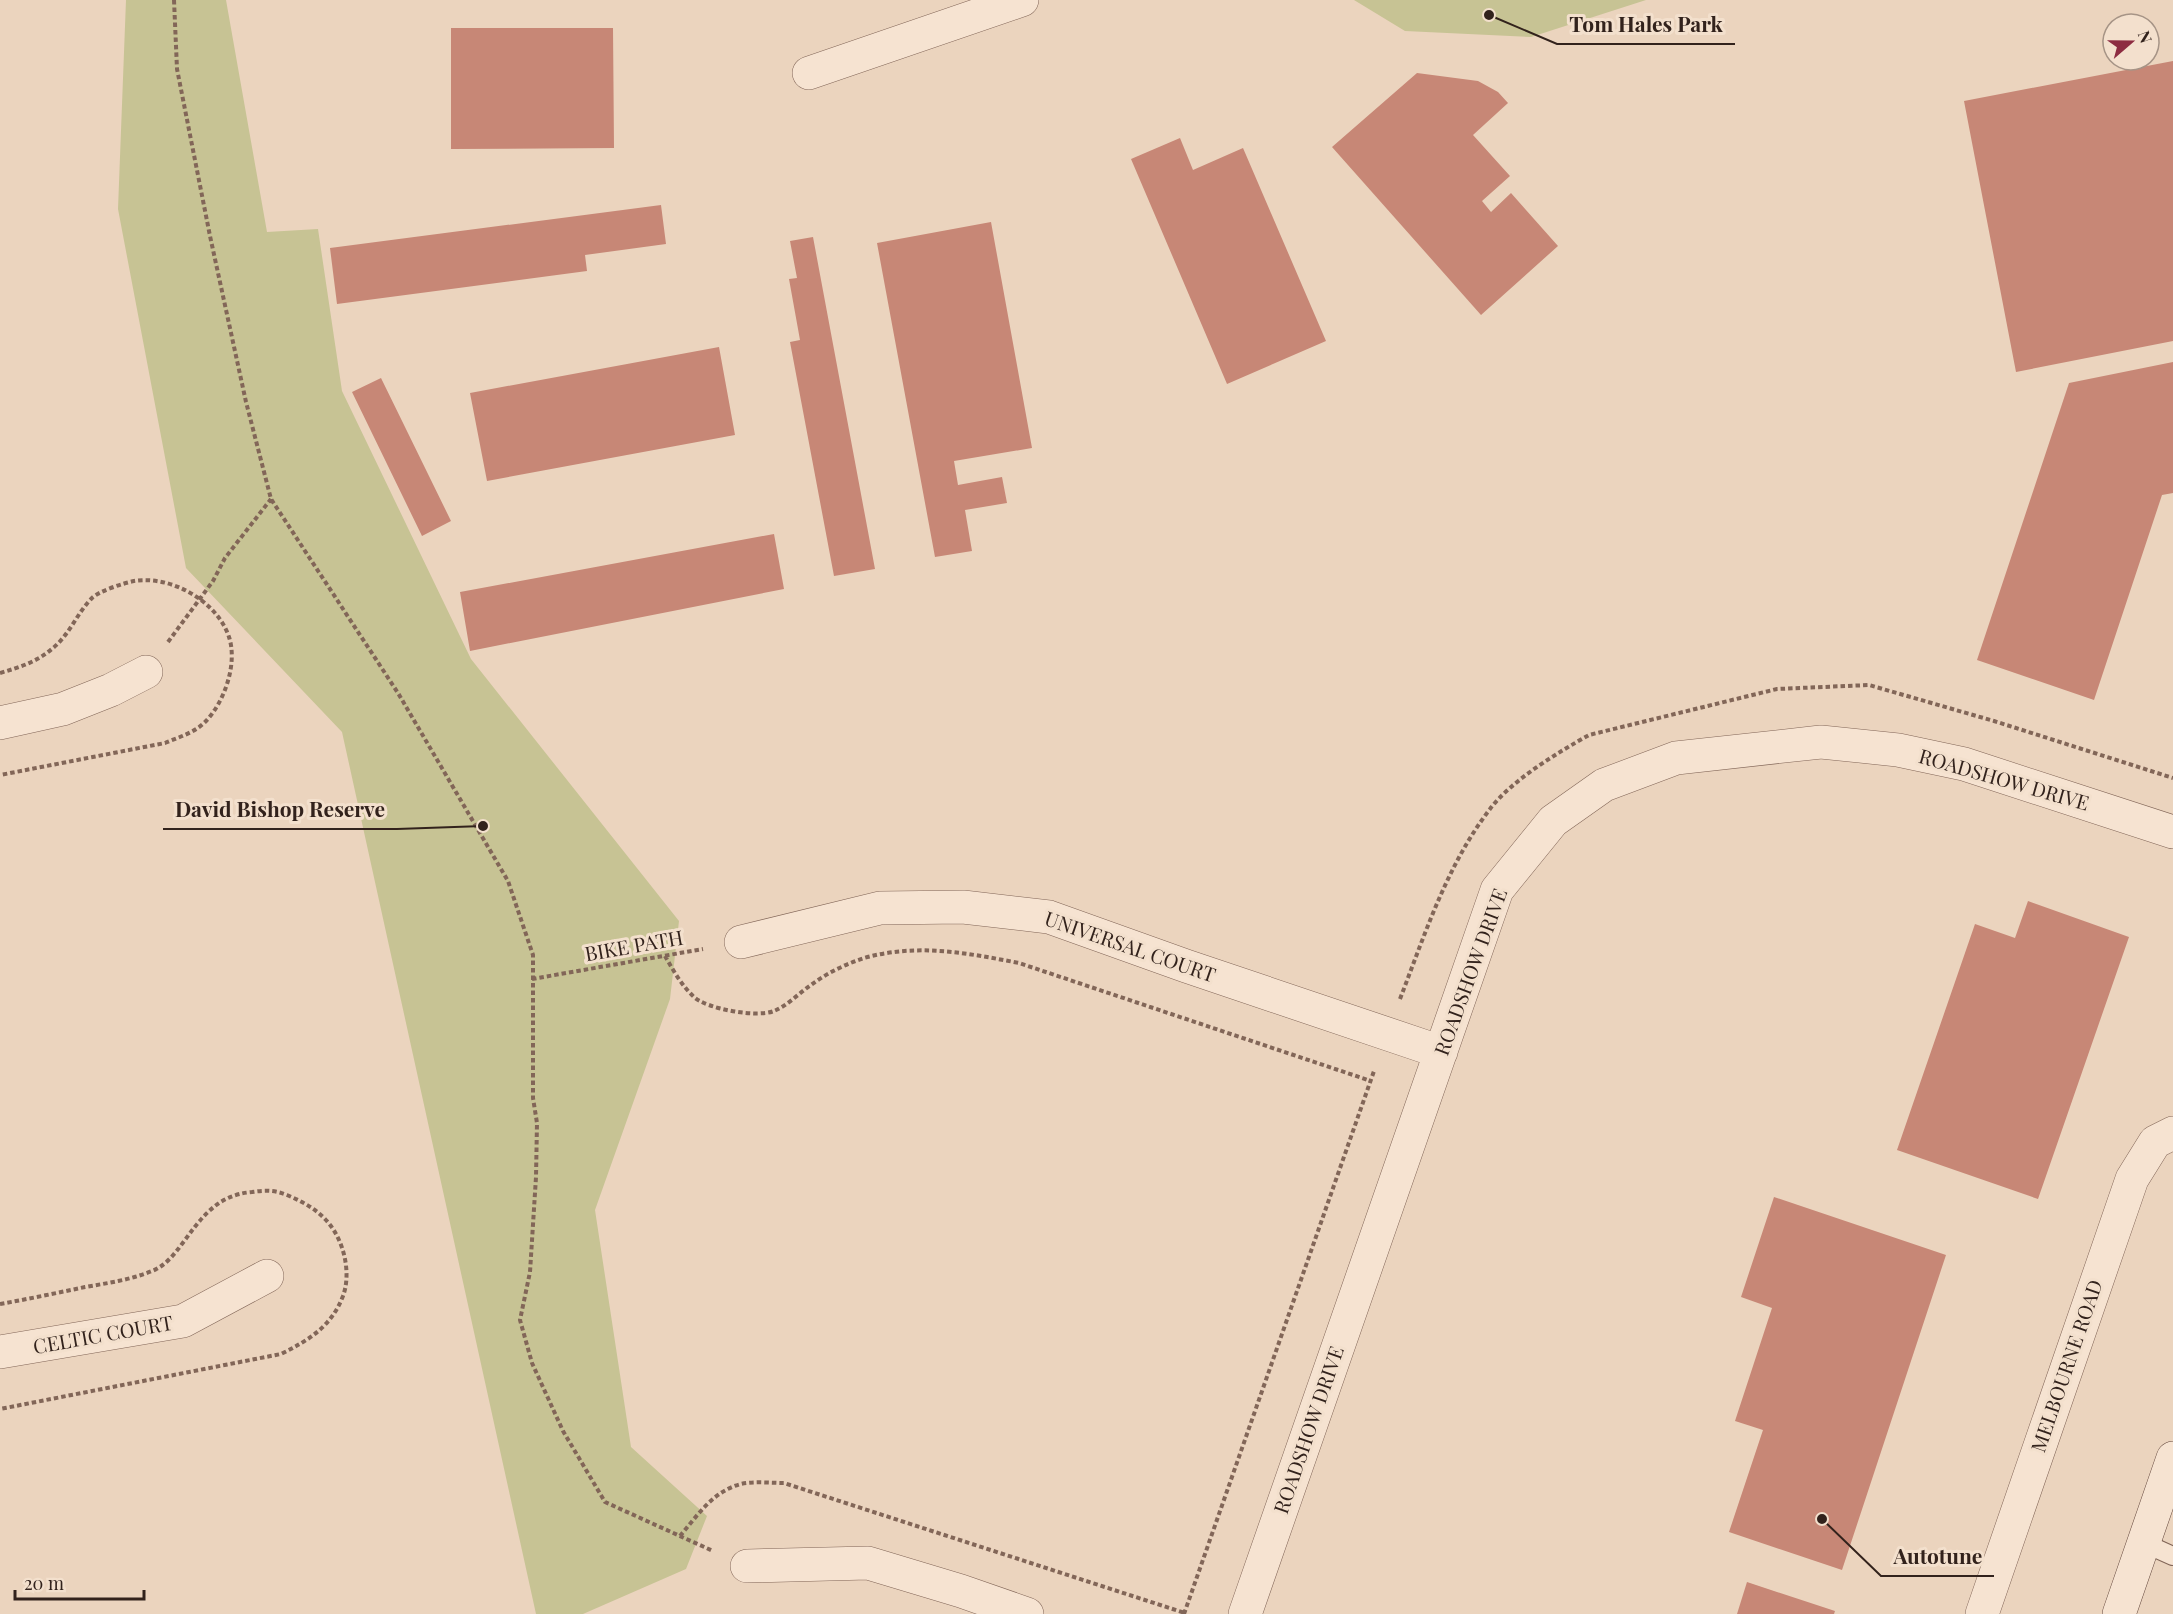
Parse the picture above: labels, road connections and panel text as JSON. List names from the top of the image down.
{
  "streets": {
    "street": [
      "ROADSHOW DRIVE",
      "UNIVERSAL COURT",
      "CELTIC COURT",
      "MELBOURNE ROAD"
    ],
    "path": ["BIKE PATH"]
  },
  "crossings": [
    ["ROADSHOW DRIVE", "UNIVERSAL COURT"],
    ["BIKE PATH", "UNIVERSAL COURT"]
  ],
  "places": ["Tom Hales Park", "David Bishop Reserve", "Autotune"],
  "scale_bar": "20 m",
  "north": "right"
}
